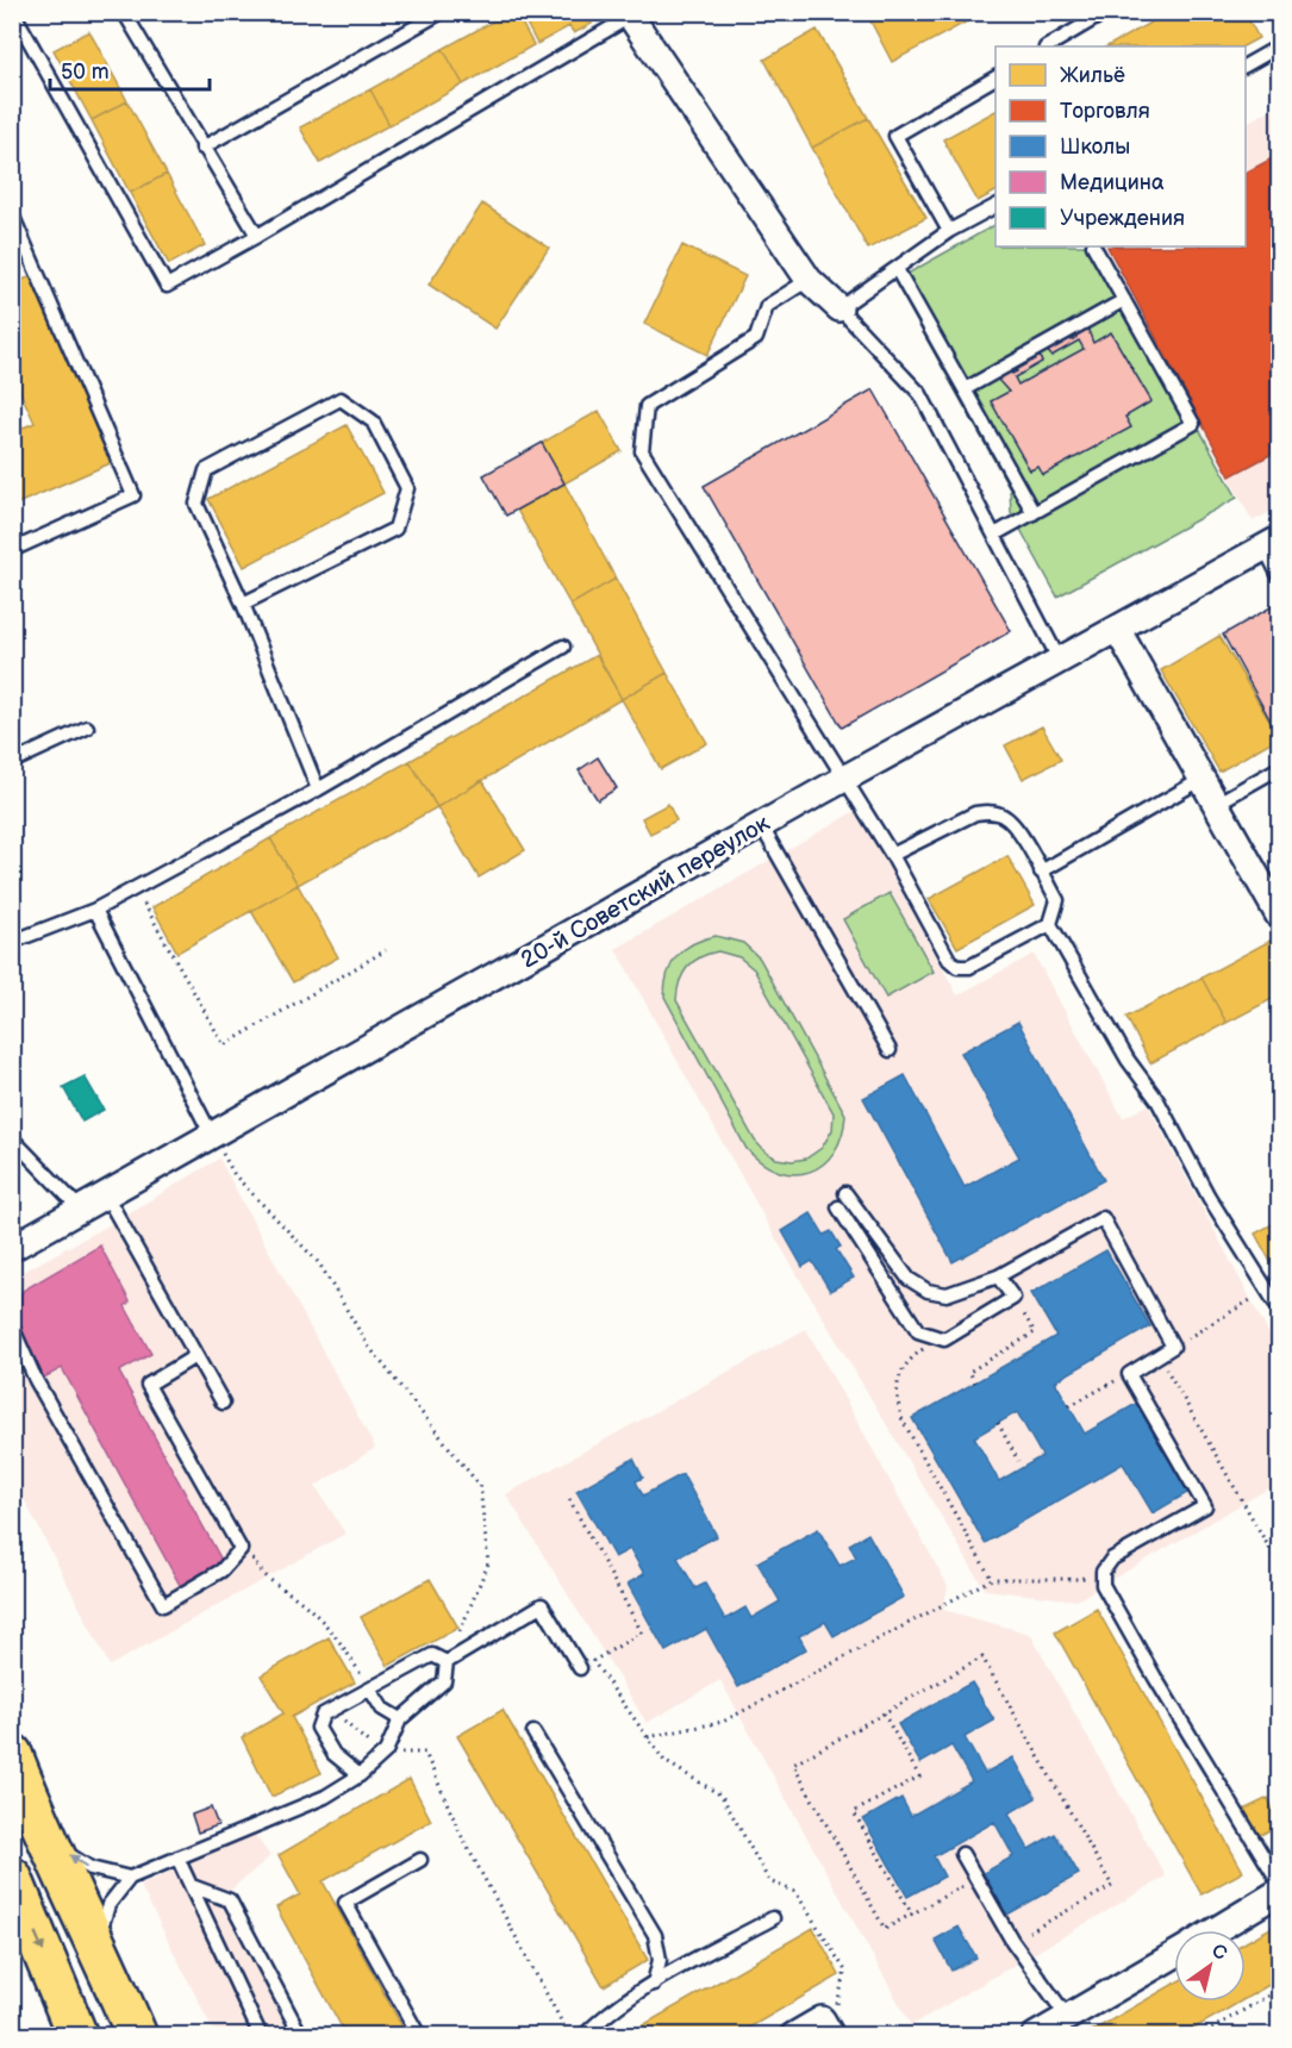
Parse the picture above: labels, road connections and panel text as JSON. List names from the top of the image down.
{
  "streets": {
    "street": ["20-й Советский переулок"]
  },
  "legend": [
    "Жильё",
    "Торговля",
    "Школы",
    "Медицина",
    "Учреждения"
  ],
  "scale_bar": "50 m",
  "north": "top right"
}
